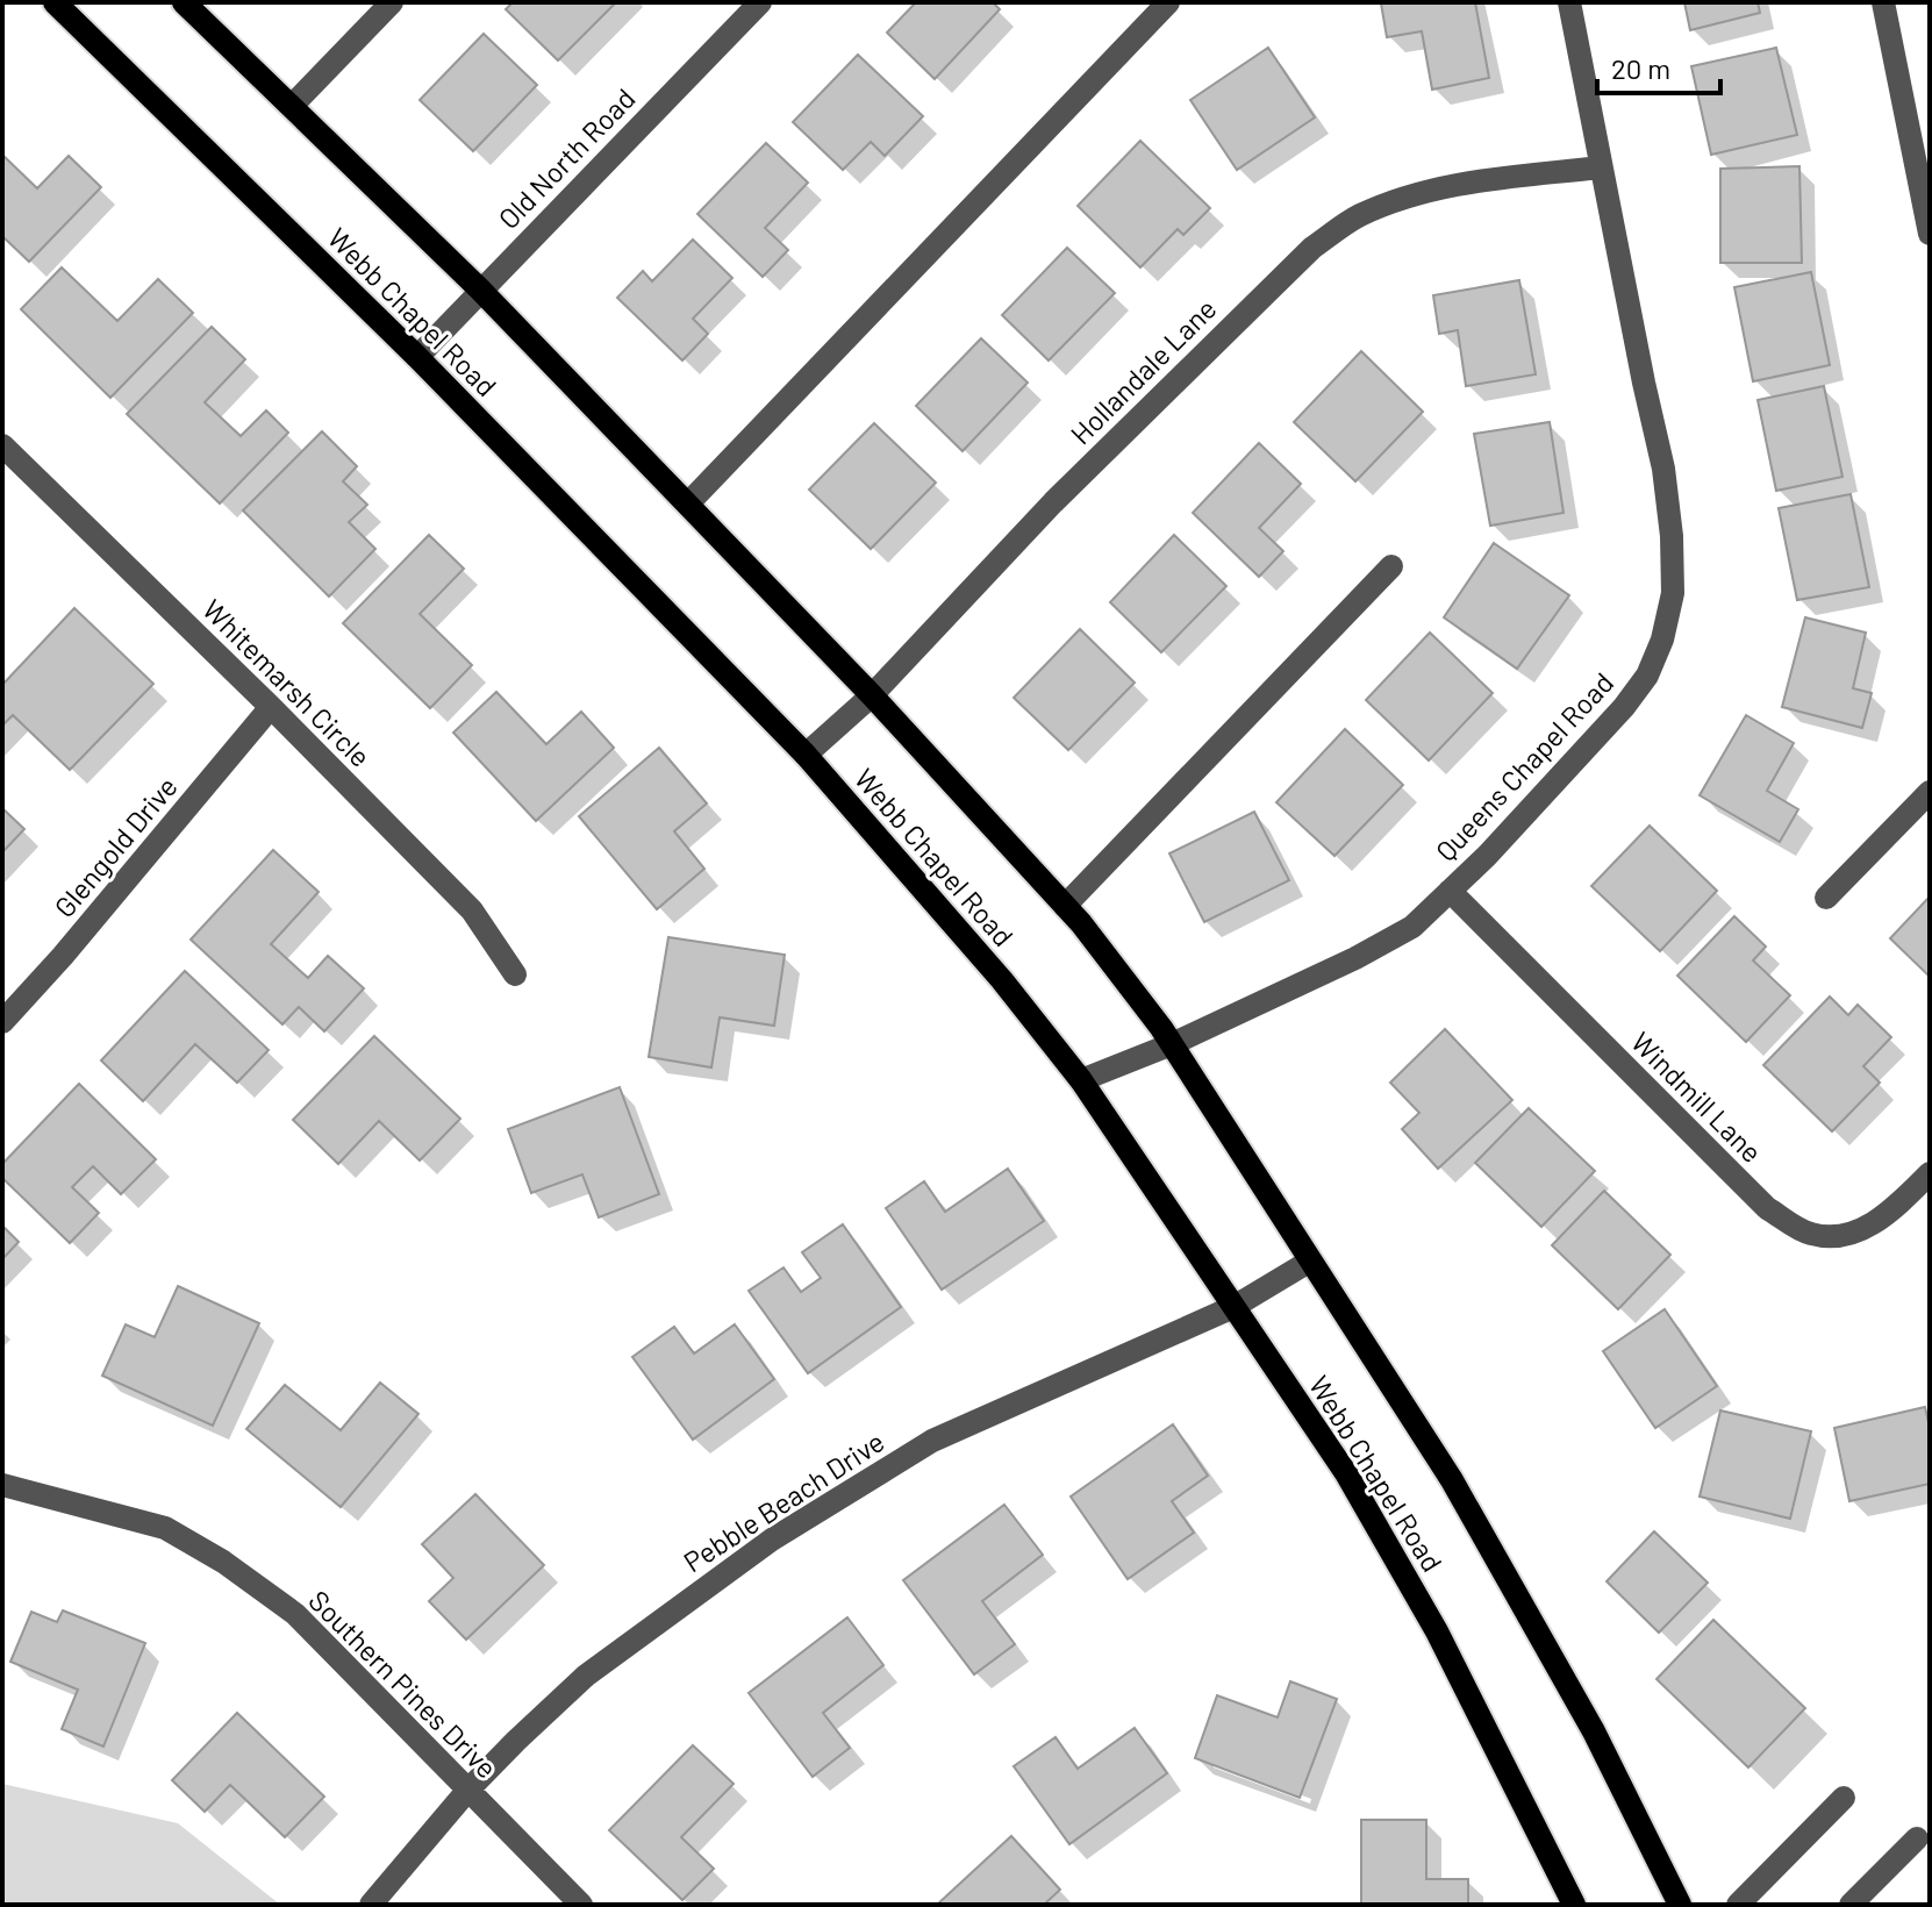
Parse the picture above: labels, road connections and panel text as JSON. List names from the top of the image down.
{
  "streets": {
    "main road": ["Webb Chapel Road"],
    "street": [
      "Old North Road",
      "Hollandale Lane",
      "Whitemarsh Circle",
      "Queens Chapel Road",
      "Glengold Drive",
      "Windmill Lane",
      "Pebble Beach Drive",
      "Southern Pines Drive"
    ]
  },
  "crossings": [
    ["Old North Road", "Webb Chapel Road"],
    ["Webb Chapel Road", "Hollandale Lane"],
    ["Webb Chapel Road", "Queens Chapel Road"],
    ["Webb Chapel Road", "Pebble Beach Drive"],
    ["Hollandale Lane", "Queens Chapel Road"],
    ["Whitemarsh Circle", "Glengold Drive"],
    ["Queens Chapel Road", "Windmill Lane"],
    ["Pebble Beach Drive", "Southern Pines Drive"]
  ],
  "scale_bar": "20 m"
}
